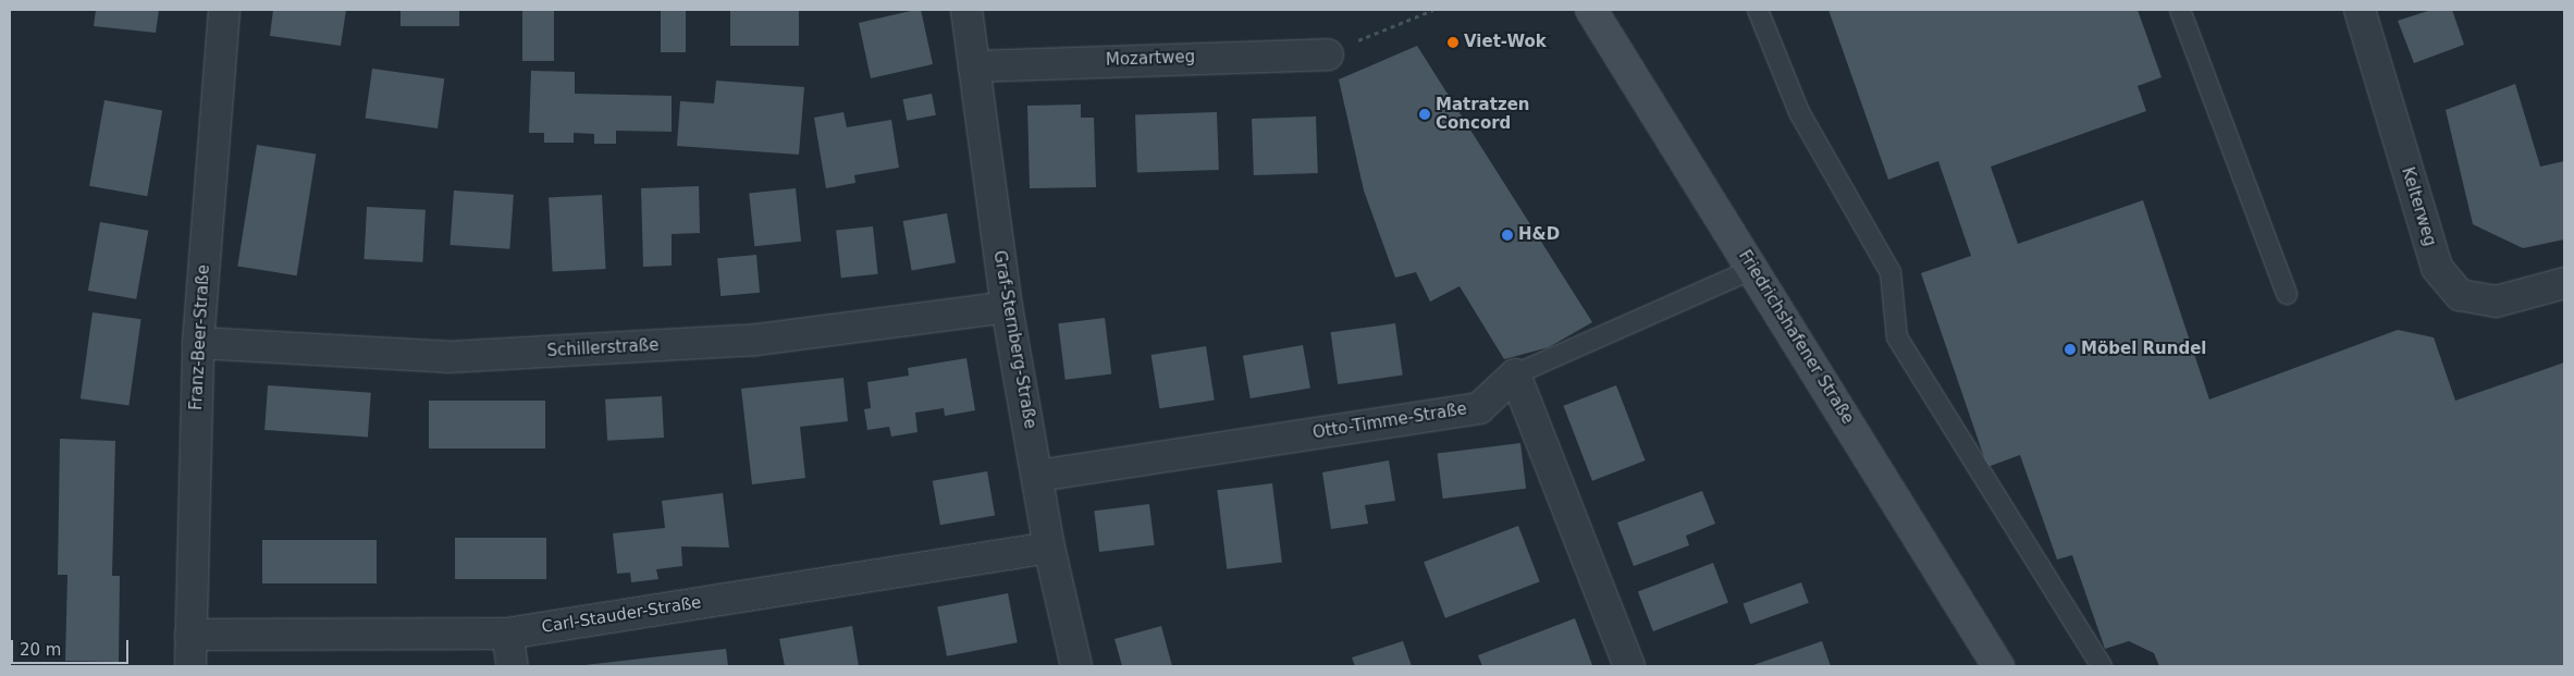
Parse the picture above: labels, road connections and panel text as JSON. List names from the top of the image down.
{
  "streets": {
    "main road": ["Friedrichshafener Straße"],
    "street": [
      "Mozartweg",
      "Kelterweg",
      "Franz-Beer-Straße",
      "Graf-Sternberg-Straße",
      "Schillerstraße",
      "Otto-Timme-Straße",
      "Carl-Stauder-Straße"
    ]
  },
  "crossings": [
    ["Mozartweg", "Graf-Sternberg-Straße"],
    ["Franz-Beer-Straße", "Schillerstraße"],
    ["Franz-Beer-Straße", "Carl-Stauder-Straße"],
    ["Graf-Sternberg-Straße", "Schillerstraße"],
    ["Graf-Sternberg-Straße", "Otto-Timme-Straße"],
    ["Graf-Sternberg-Straße", "Carl-Stauder-Straße"]
  ],
  "places": [
    "Viet-Wok",
    "Matratzen Concord",
    "H&D",
    "Möbel Rundel"
  ],
  "scale_bar": "20 m"
}
